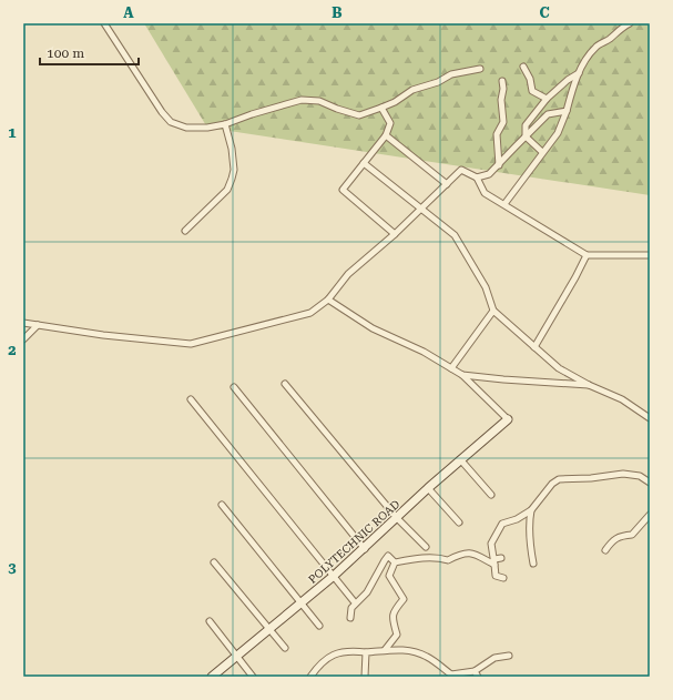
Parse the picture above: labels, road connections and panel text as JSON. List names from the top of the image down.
{
  "streets": {
    "street": ["POLYTECHNIC ROAD"]
  },
  "scale_bar": "100 m",
  "grid": {
    "columns": ["A", "B", "C"],
    "rows": ["1", "2", "3"]
  }
}
